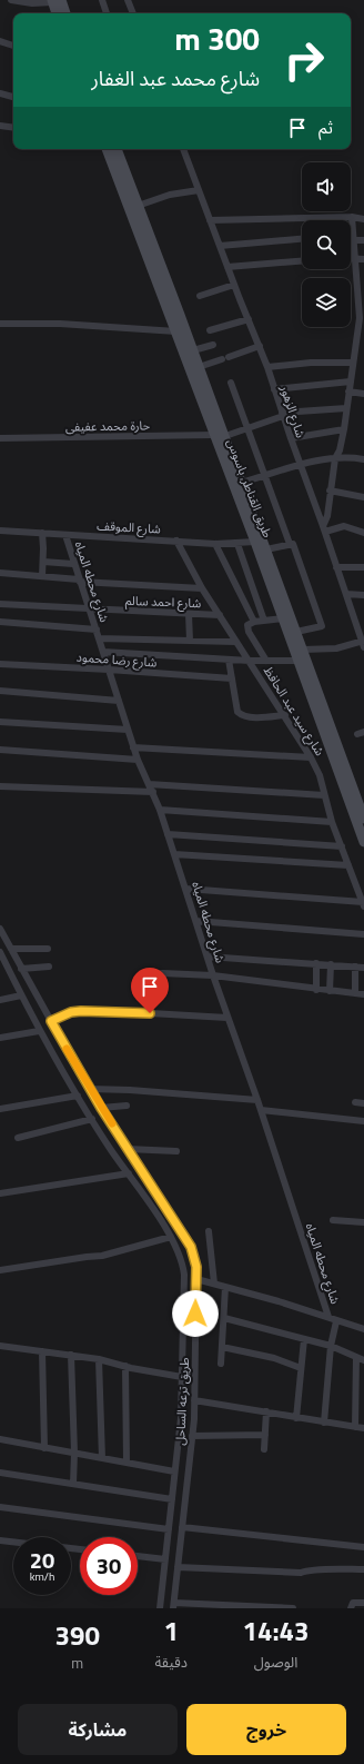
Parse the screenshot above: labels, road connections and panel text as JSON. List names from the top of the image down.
{
  "streets": {
    "main road": ["طريق القناطر, باسوس"],
    "street": [
      "شارع الزهور",
      "حارة محمد عفيفى",
      "شارع الموقف",
      "شارع محطه المياه",
      "شارع احمد سالم",
      "شارع رضا محمود",
      "شارع سيد عبد الحافظ",
      "طريق ترعه الساحل"
    ]
  },
  "crossings": [
    ["شارع الزهور", "حارة محمد عفيفى"],
    ["حارة محمد عفيفى", "طريق القناطر, باسوس"],
    ["طريق القناطر, باسوس", "شارع الموقف"],
    ["شارع الموقف", "شارع محطه المياه"],
    ["شارع الموقف", "شارع سيد عبد الحافظ"],
    ["شارع محطه المياه", "شارع احمد سالم"],
    ["شارع محطه المياه", "شارع رضا محمود"],
    ["شارع احمد سالم", "شارع سيد عبد الحافظ"]
  ],
  "page": {
    "turn": ["300 m", "شارع محمد عبد الغفار"],
    "then": "ثم",
    "speed": "20 km/h",
    "limit": "30",
    "eta": [
      "14:43",
      "الوصول",
      "1",
      "دقيقة",
      "390",
      "m"
    ],
    "buttons": ["خروج", "مشاركة"]
  }
}
